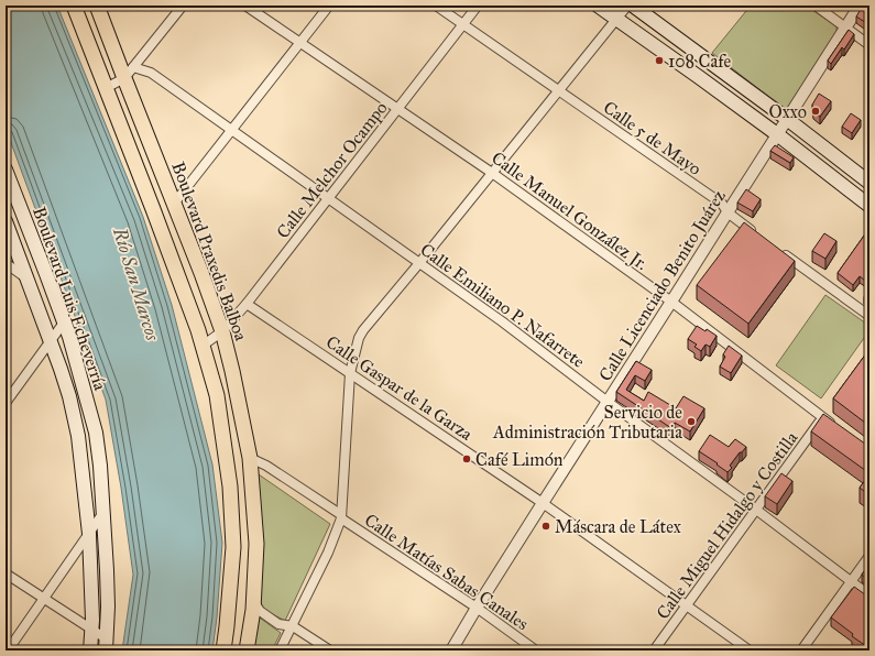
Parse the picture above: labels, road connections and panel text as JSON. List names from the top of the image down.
{
  "streets": {
    "main road": ["Boulevard Praxedis Balboa", "Boulevard Luis Echeverría"],
    "street": [
      "Calle 5 de Mayo",
      "Calle Melchor Ocampo",
      "Calle Manuel González Jr.",
      "Calle Licenciado Benito Juárez",
      "Calle Emiliano P. Nafarrete",
      "Calle Gaspar de la Garza",
      "Calle Miguel Hidalgo y Costilla",
      "Calle Matías Sabas Canales"
    ]
  },
  "crossings": [
    ["Calle 5 de Mayo", "Calle Melchor Ocampo"],
    ["Calle 5 de Mayo", "Calle Licenciado Benito Juárez"],
    ["Calle Melchor Ocampo", "Calle Manuel González Jr."],
    ["Calle Melchor Ocampo", "Boulevard Praxedis Balboa"],
    ["Calle Melchor Ocampo", "Calle Emiliano P. Nafarrete"],
    ["Calle Melchor Ocampo", "Calle Gaspar de la Garza"],
    ["Calle Manuel González Jr.", "Calle Licenciado Benito Juárez"],
    ["Calle Manuel González Jr.", "Calle Miguel Hidalgo y Costilla"],
    ["Boulevard Praxedis Balboa", "Calle Emiliano P. Nafarrete"],
    ["Boulevard Praxedis Balboa", "Calle Matías Sabas Canales"],
    ["Calle Licenciado Benito Juárez", "Calle Emiliano P. Nafarrete"],
    ["Calle Licenciado Benito Juárez", "Calle Gaspar de la Garza"],
    ["Calle Licenciado Benito Juárez", "Calle Matías Sabas Canales"],
    ["Calle Emiliano P. Nafarrete", "Calle Miguel Hidalgo y Costilla"],
    ["Calle Gaspar de la Garza", "Calle Miguel Hidalgo y Costilla"]
  ],
  "water": ["Río San Marcos"],
  "places": [
    "108 Cafe",
    "Oxxo",
    "Servicio de Administración Tributaria",
    "Café Limón",
    "Máscara de Látex"
  ]
}
